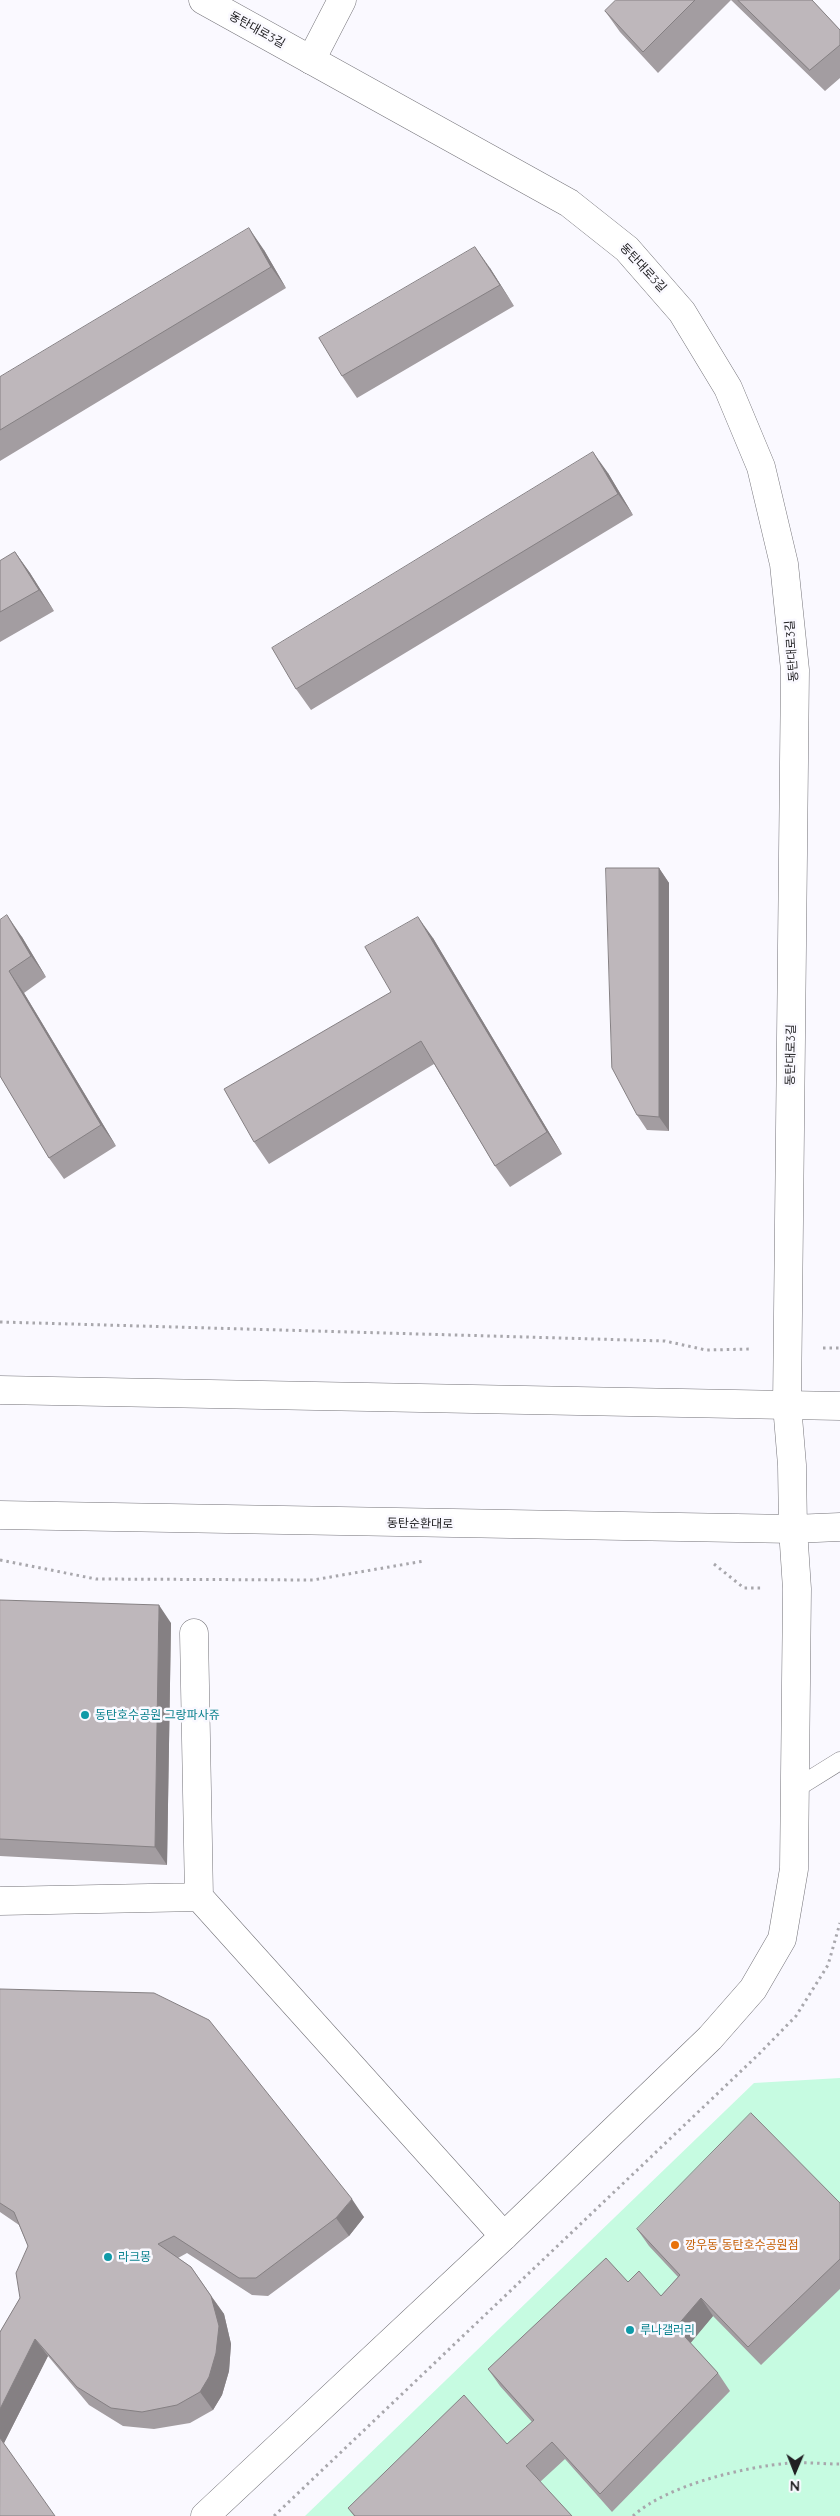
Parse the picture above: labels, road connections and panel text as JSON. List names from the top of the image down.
{
  "streets": {
    "street": ["동탄대로3길", "동탄순환대로"]
  },
  "crossings": [
    ["동탄대로3길", "동탄순환대로"]
  ],
  "places": [
    "동탄호수공원 그랑파사쥬",
    "깡우동 동탄호수공원점",
    "라크몽",
    "루나갤러리"
  ],
  "north": "bottom"
}
